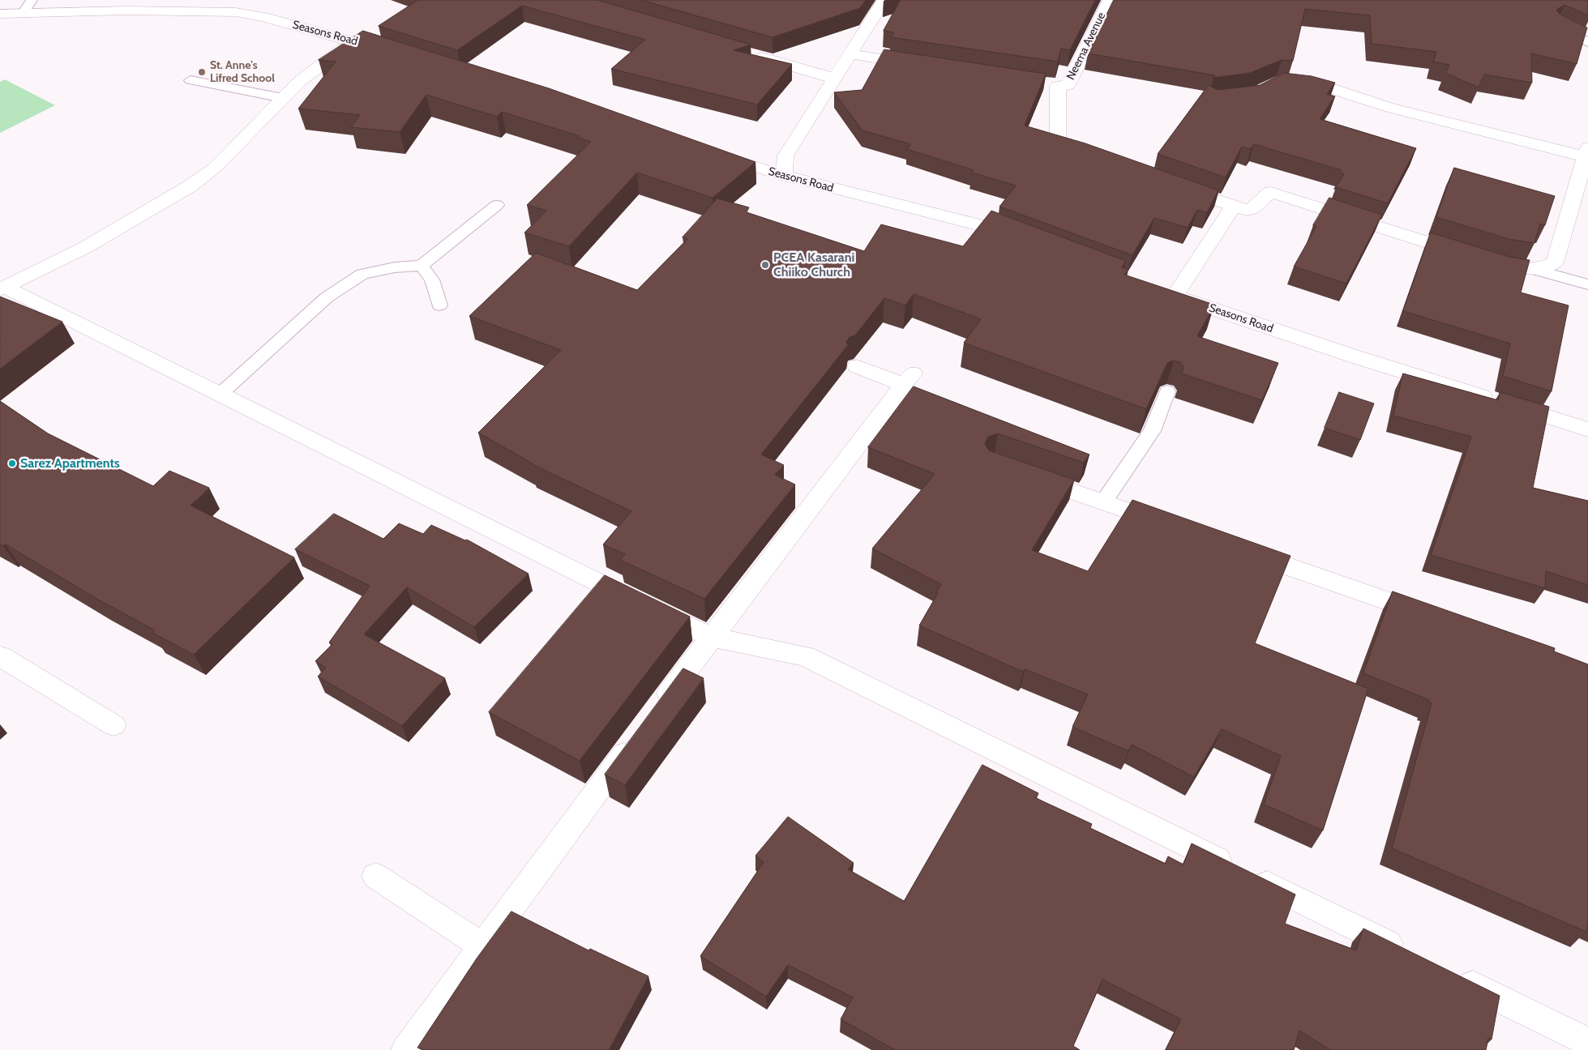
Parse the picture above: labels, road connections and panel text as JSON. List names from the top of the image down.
{
  "streets": {
    "street": ["Seasons Road", "Neema Avenue"]
  },
  "places": ["St. Anne's Lifred School", "PCEA Kasarani Chiiko Church", "Sarez Apartments"]
}
